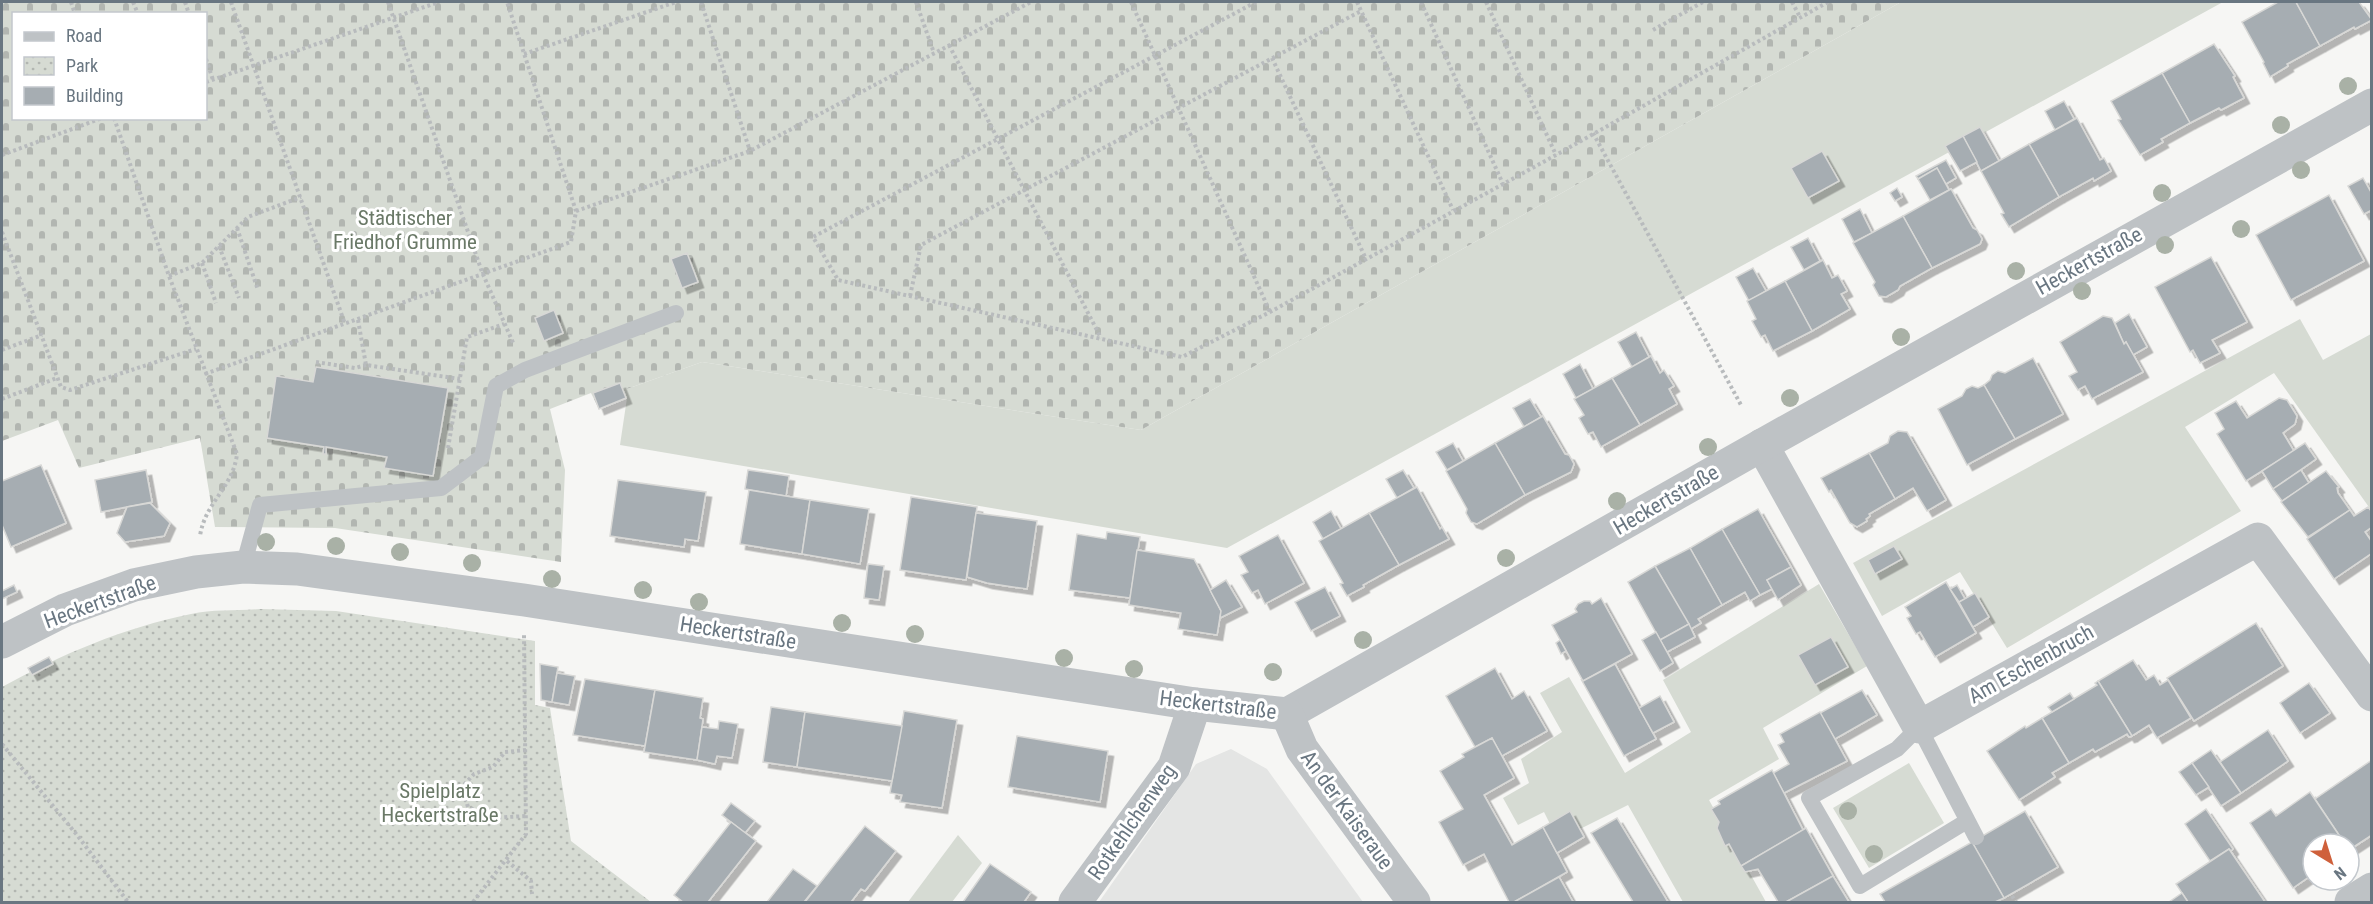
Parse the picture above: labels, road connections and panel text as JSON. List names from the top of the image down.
{
  "streets": {
    "street": [
      "Heckertstraße",
      "Am Eschenbruch",
      "An der Kaiseraue",
      "Rotkehlchenweg"
    ]
  },
  "crossings": [
    ["Heckertstraße", "An der Kaiseraue"],
    ["Heckertstraße", "Rotkehlchenweg"]
  ],
  "parks": ["Städtischer Friedhof Grumme", "Spielplatz Heckertstraße"],
  "legend": ["Road", "Park", "Building"],
  "north": "bottom right"
}
